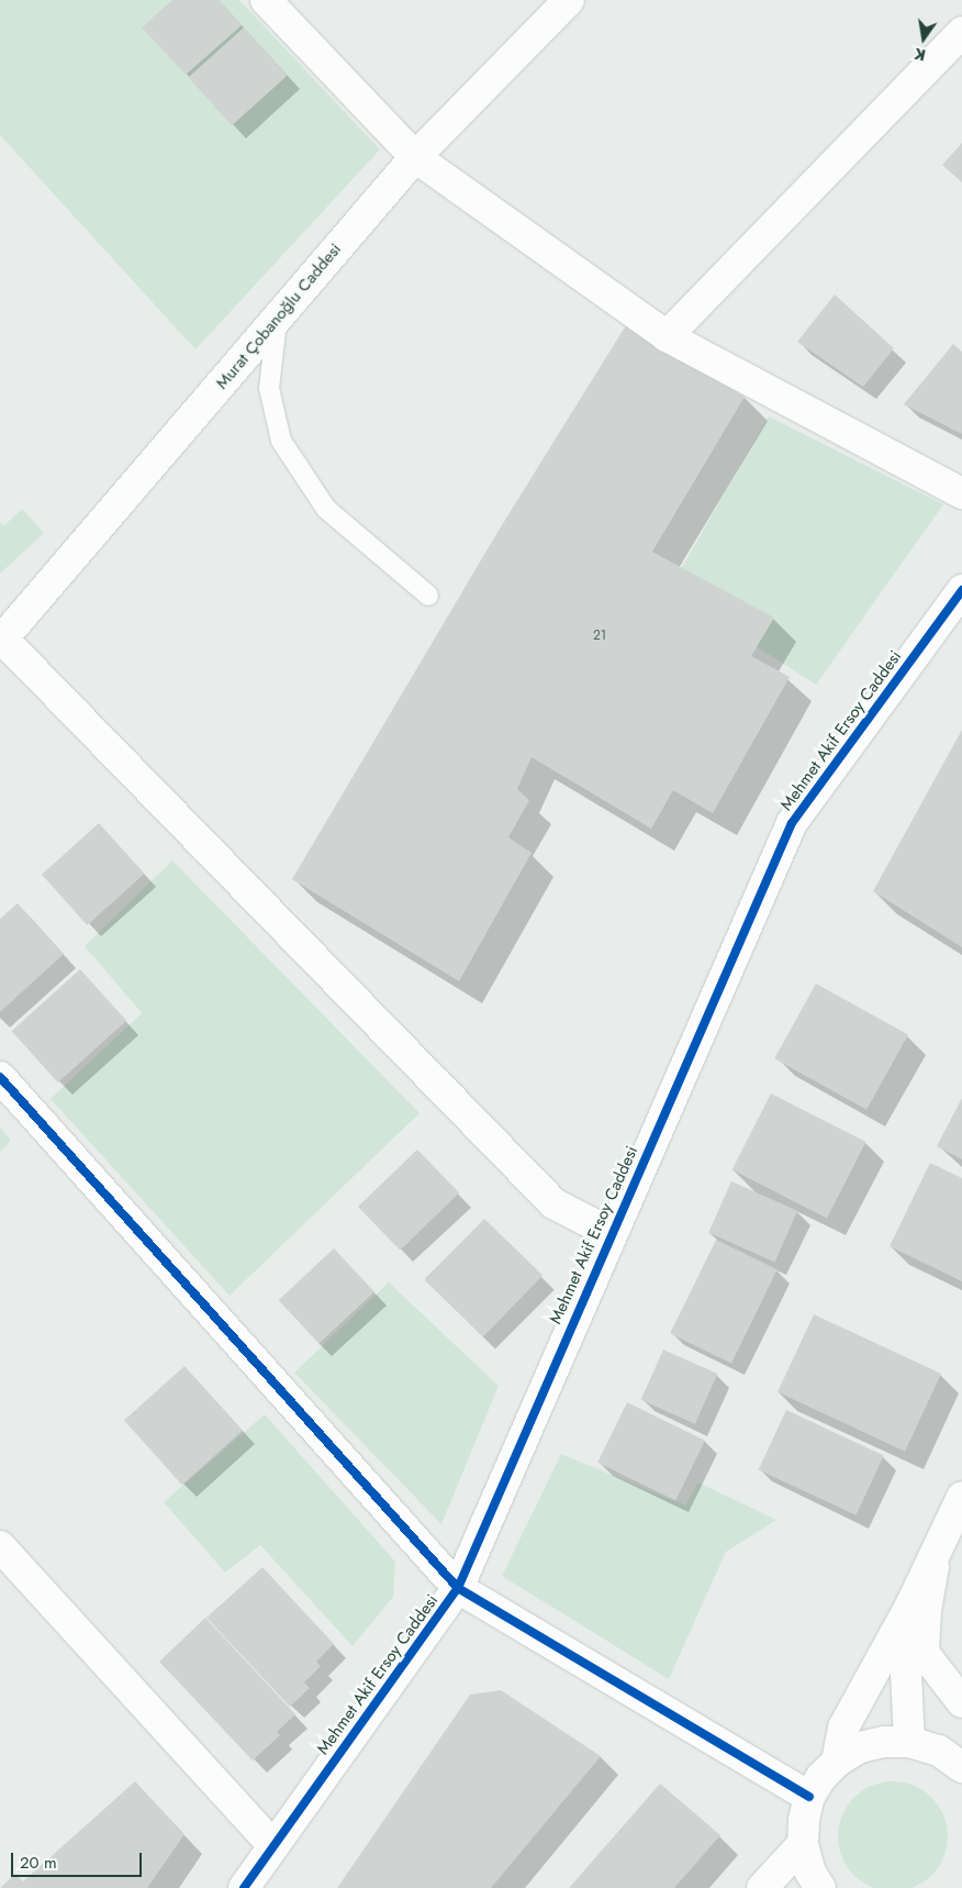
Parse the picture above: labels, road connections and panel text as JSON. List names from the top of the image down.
{
  "streets": {
    "street": ["Murat Çobanoğlu Caddesi", "Mehmet Akif Ersoy Caddesi"]
  },
  "house_numbers": ["21"],
  "scale_bar": "20 m",
  "north": "bottom"
}
